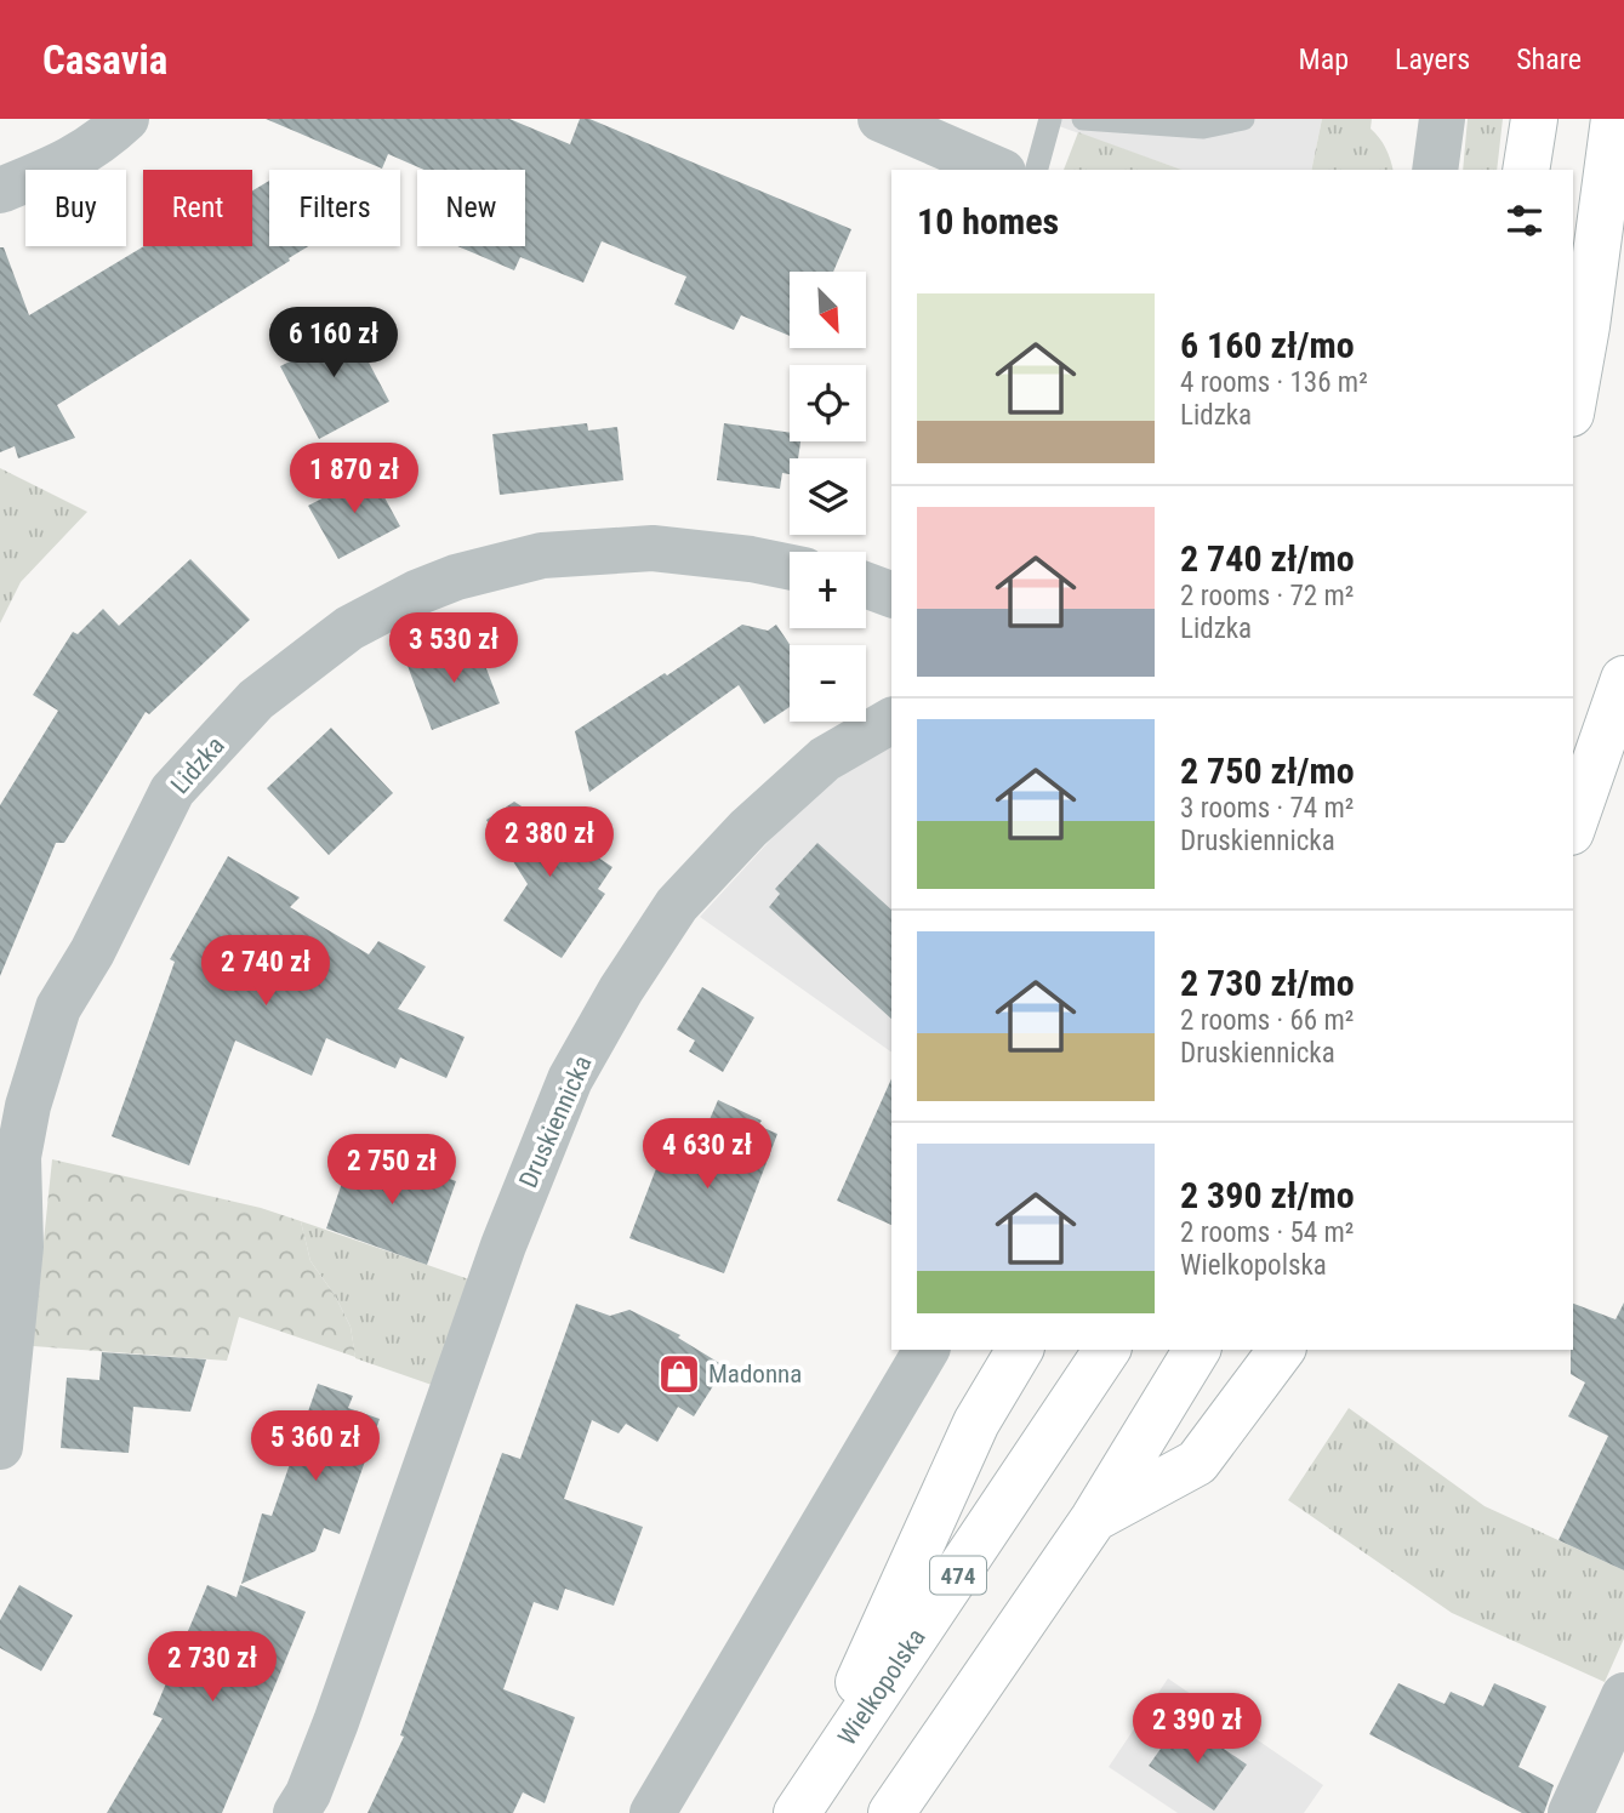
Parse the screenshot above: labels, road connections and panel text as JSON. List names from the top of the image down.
{
  "streets": {
    "main road": ["474", "Wielkopolska"],
    "street": ["Lidzka", "Druskiennicka"]
  },
  "places": {
    "shop": ["Madonna"]
  },
  "north": "bottom right",
  "page": {
    "header": "Casavia",
    "nav": ["Map", "Layers", "Share"],
    "chip": [
      "Buy",
      "Rent",
      "Filters",
      "New"
    ],
    "heading": "10 homes",
    "map_buttons": ["+", "−"],
    "list": [
      {
        "name": "6 160 zł/mo",
        "note": "4 rooms · 136 m² · Lidzka"
      },
      {
        "name": "2 740 zł/mo",
        "note": "2 rooms · 72 m² · Lidzka"
      },
      {
        "name": "2 750 zł/mo",
        "note": "3 rooms · 74 m² · Druskiennicka"
      },
      {
        "name": "2 730 zł/mo",
        "note": "2 rooms · 66 m² · Druskiennicka"
      },
      {
        "name": "2 390 zł/mo",
        "note": "2 rooms · 54 m² · Wielkopolska"
      }
    ],
    "price": [
      "6 160 zł",
      "1 870 zł",
      "3 530 zł",
      "2 380 zł",
      "2 740 zł",
      "4 630 zł",
      "2 750 zł",
      "5 360 zł",
      "2 730 zł",
      "2 390 zł"
    ]
  }
}
